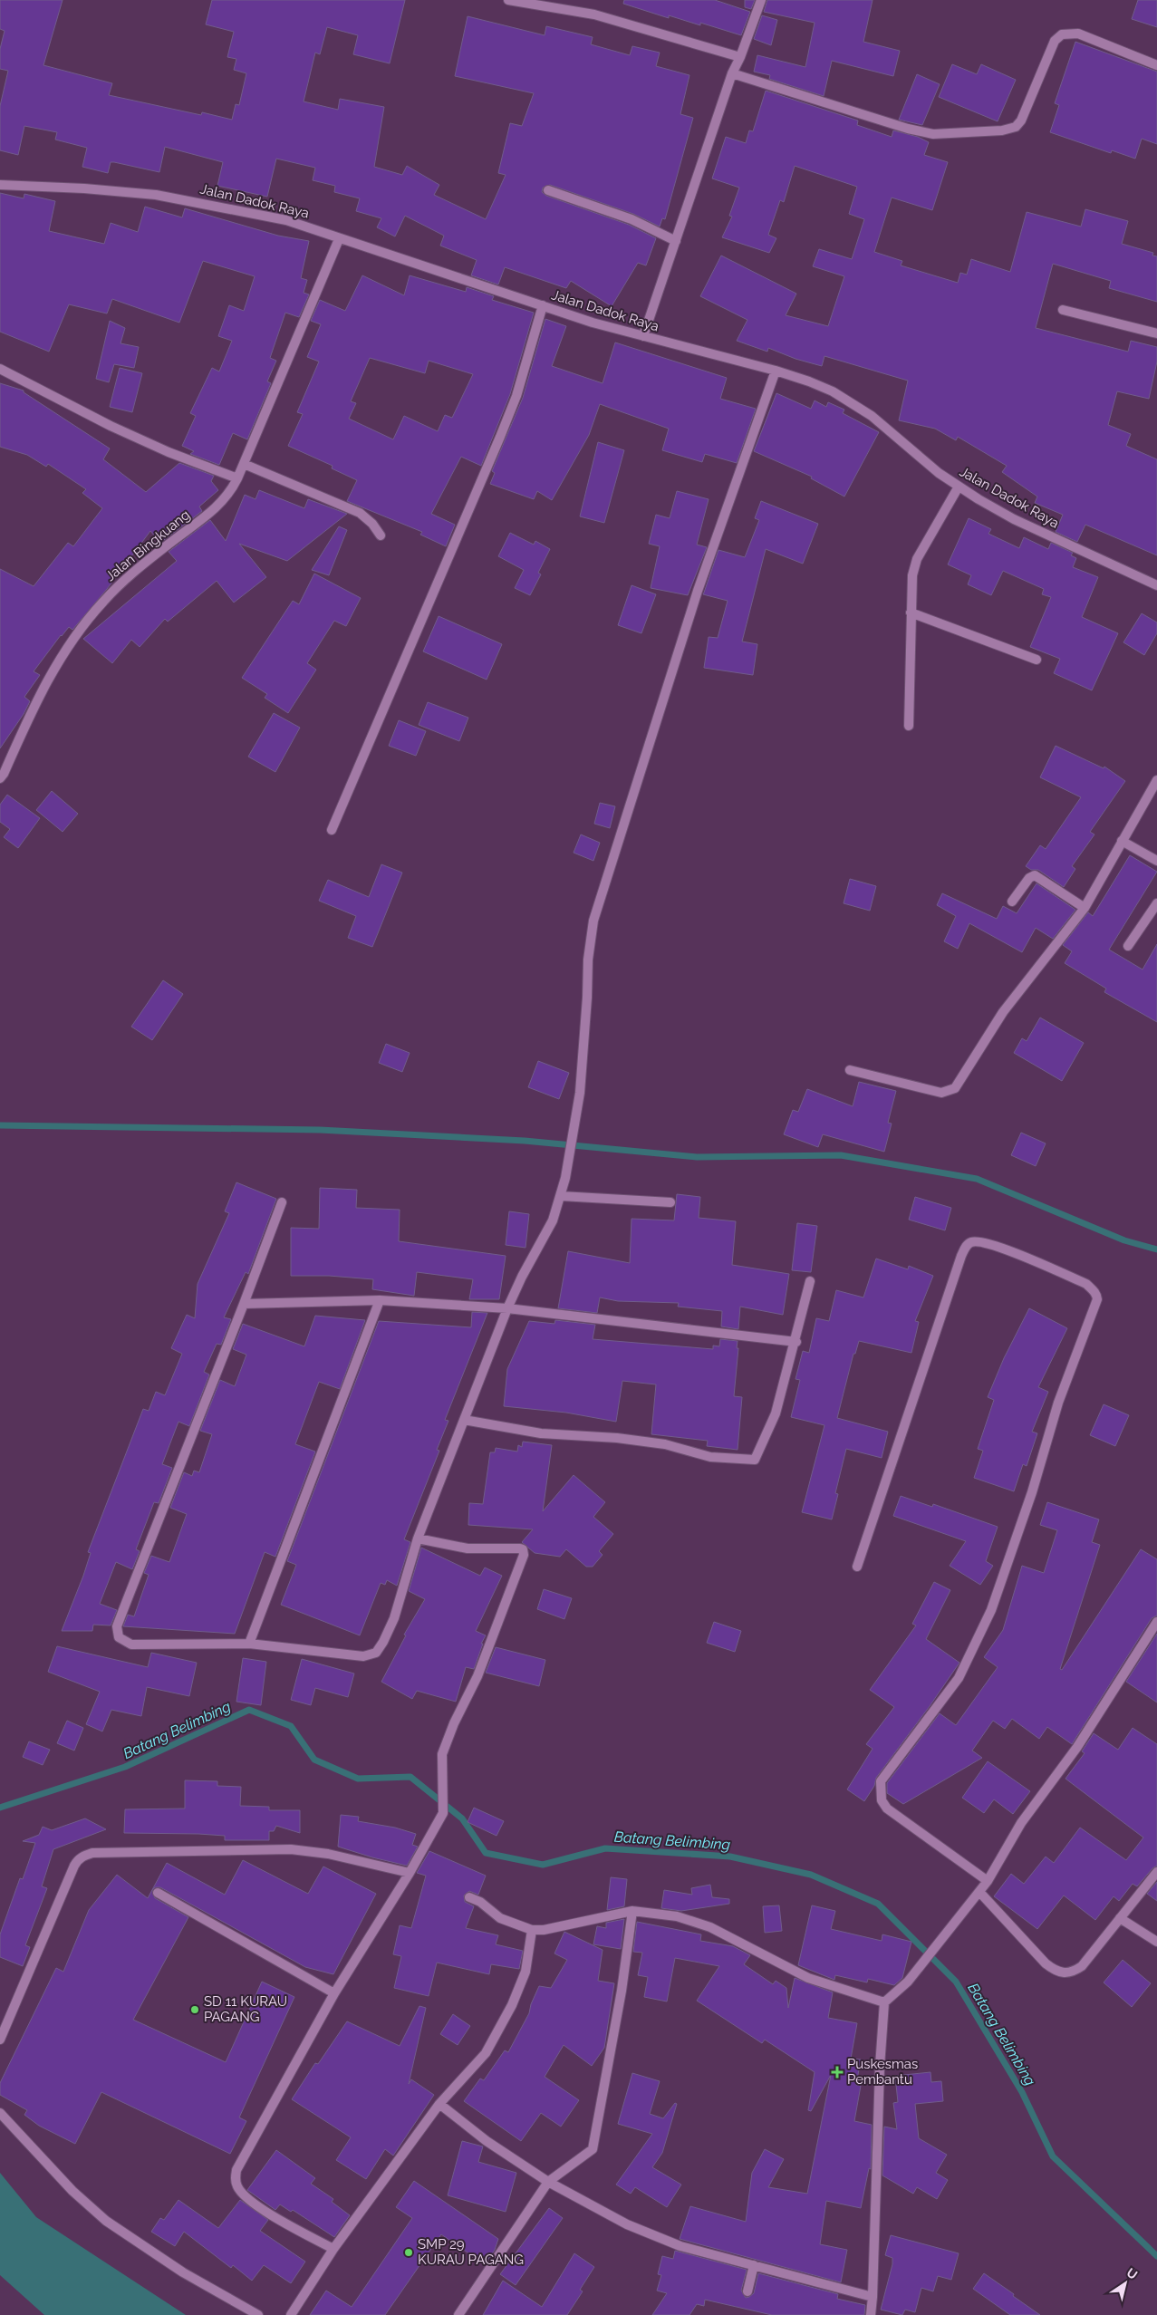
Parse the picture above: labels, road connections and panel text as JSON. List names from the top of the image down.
{
  "streets": {
    "street": ["Jalan Dadok Raya", "Jalan Bingkuang"]
  },
  "crossings": [
    ["Jalan Dadok Raya", "Jalan Bingkuang"]
  ],
  "water": ["Batang Belimbing"],
  "places": {
    "other": ["SD 11 KURAU PAGANG", "SMP 29 KURAU PAGANG"],
    "health": ["Puskesmas Pembantu"]
  },
  "north": "top right"
}
